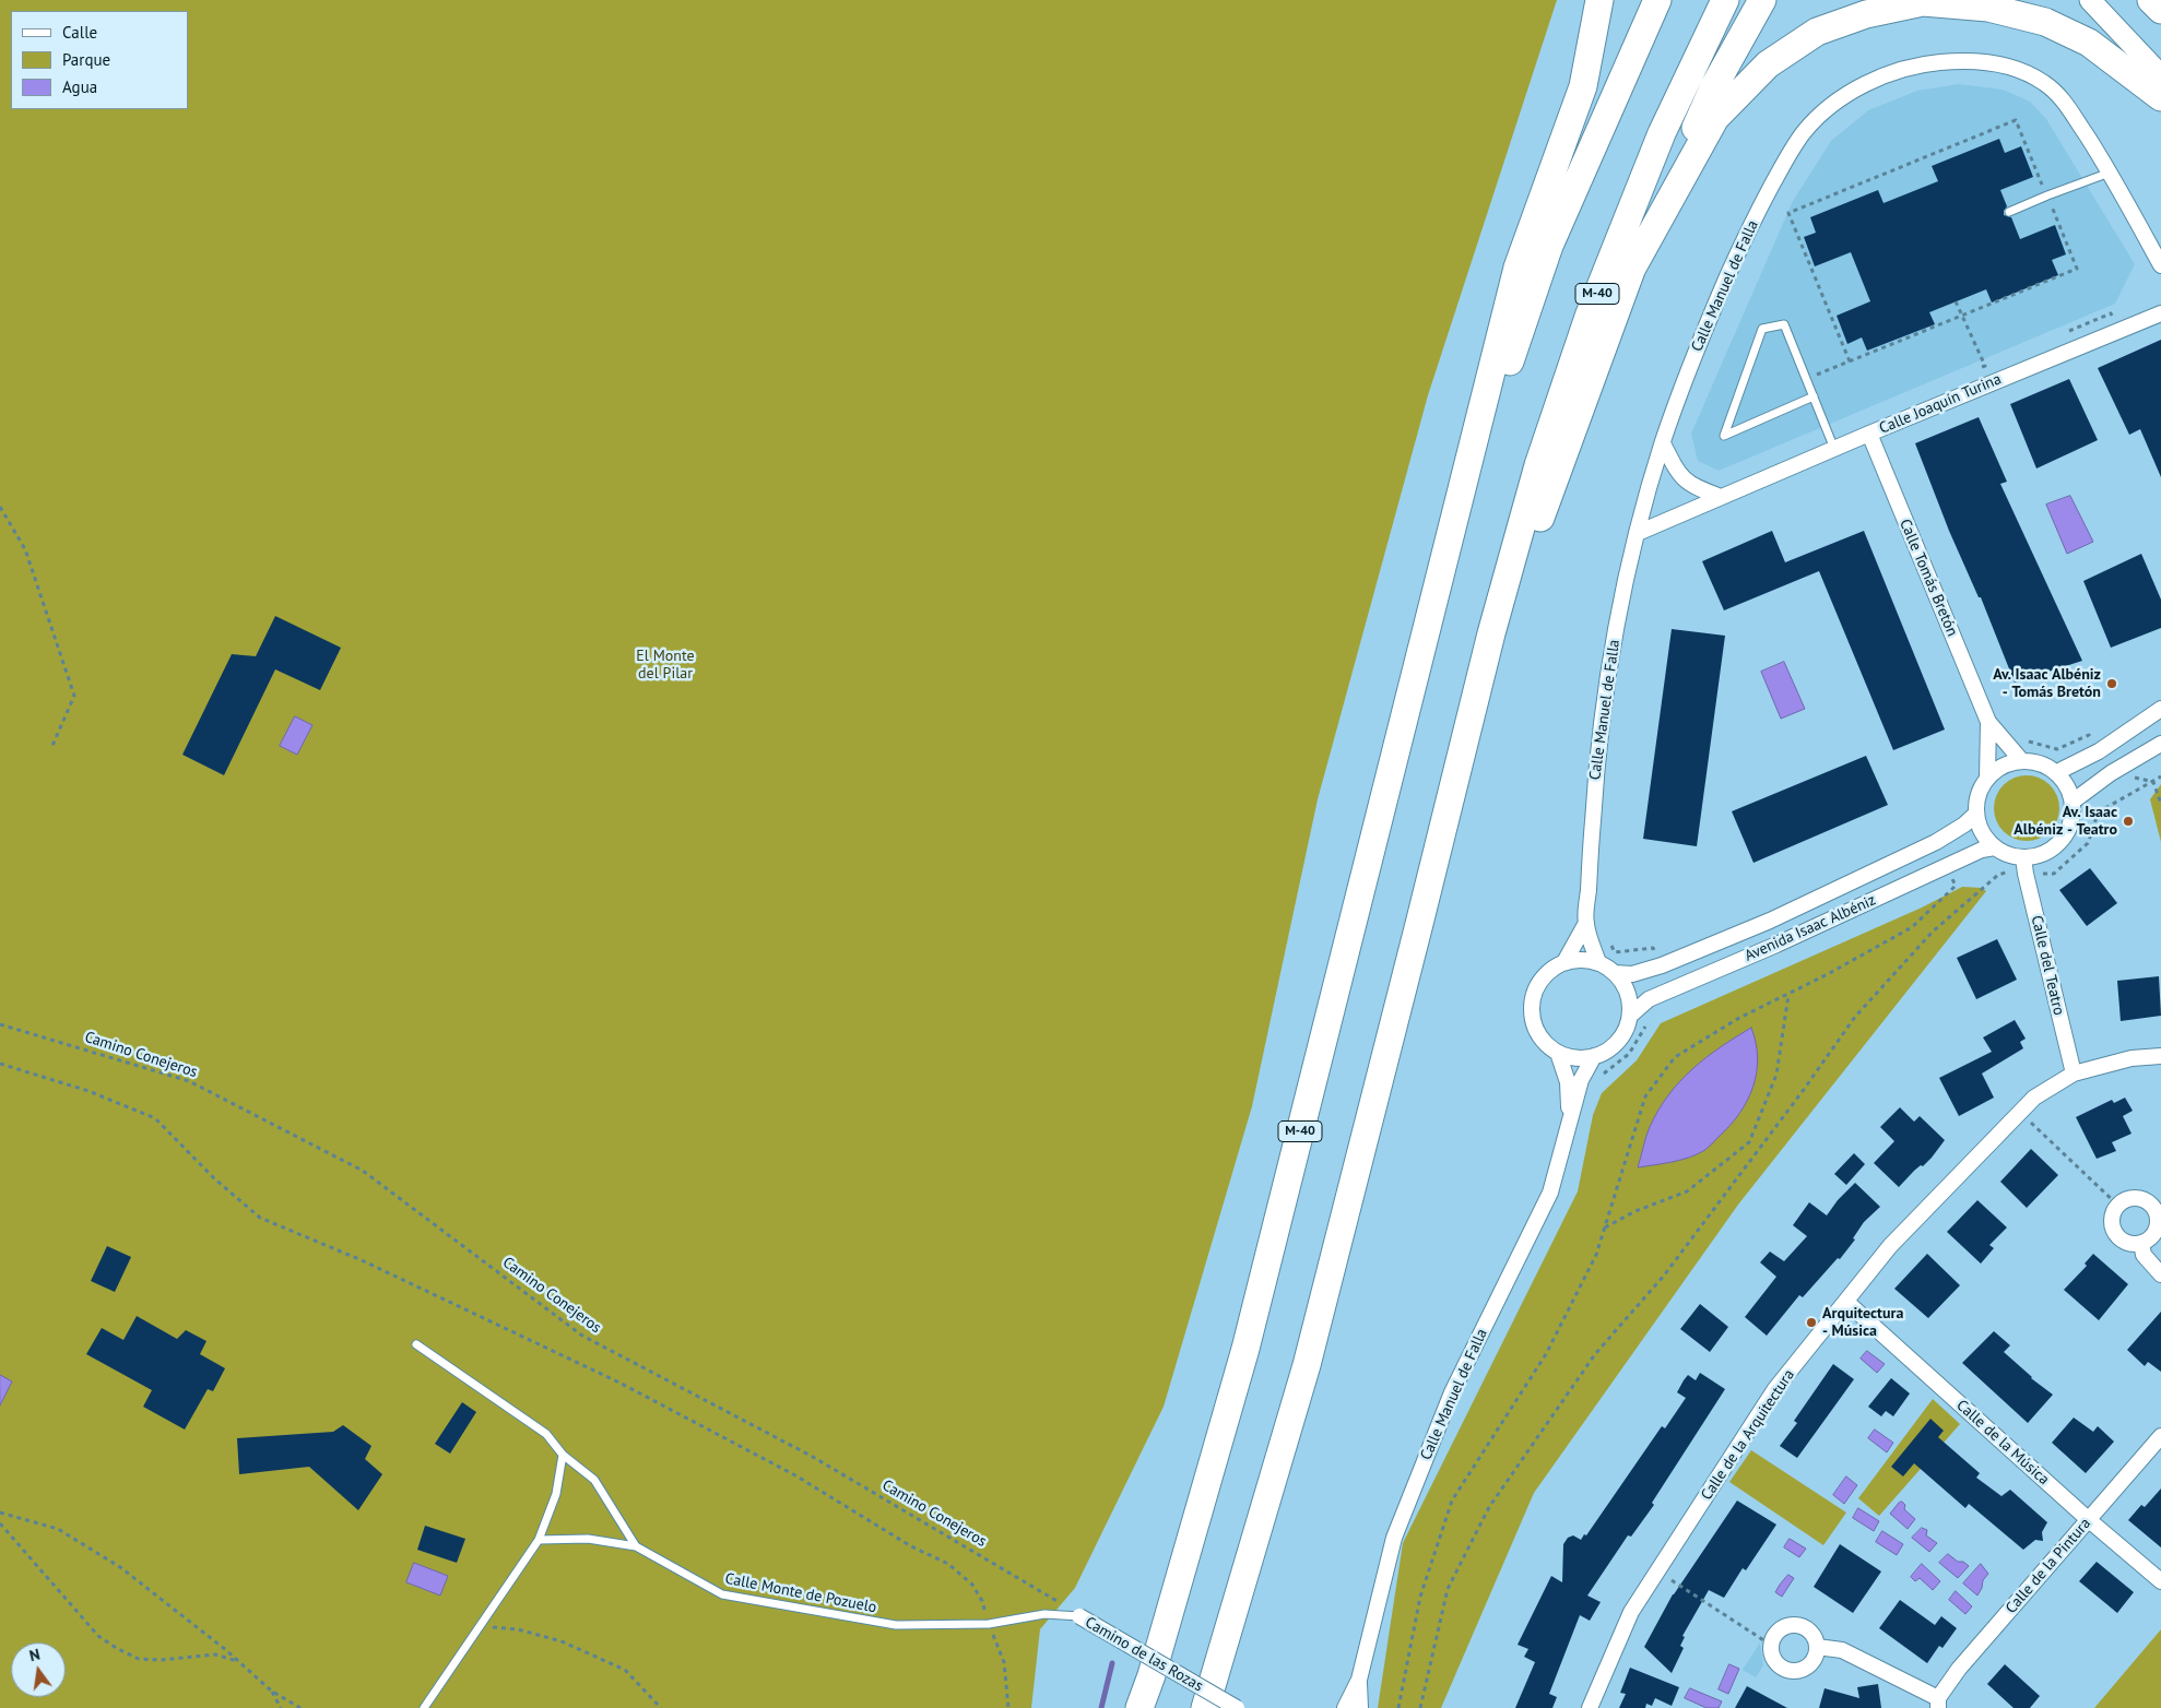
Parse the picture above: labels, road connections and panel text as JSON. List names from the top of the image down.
{
  "streets": {
    "highway": ["M-40"],
    "street": [
      "Calle Manuel de Falla",
      "Calle Joaquín Turina",
      "Calle Tomás Bretón",
      "Avenida Isaac Albéniz",
      "Calle del Teatro",
      "Calle de la Arquitectura",
      "Calle de la Música",
      "Calle de la Pintura",
      "Camino de las Rozas"
    ],
    "lane": ["Calle Monte de Pozuelo"],
    "path": ["Camino Conejeros"]
  },
  "crossings": [
    ["Calle Manuel de Falla", "Calle Joaquín Turina"],
    ["Calle Manuel de Falla", "Avenida Isaac Albéniz"],
    ["Calle Joaquín Turina", "Calle Tomás Bretón"],
    ["Calle Tomás Bretón", "Avenida Isaac Albéniz"],
    ["Calle Tomás Bretón", "Calle del Teatro"],
    ["Avenida Isaac Albéniz", "Calle del Teatro"],
    ["Calle del Teatro", "Calle de la Arquitectura"],
    ["Camino Conejeros", "Calle Monte de Pozuelo"],
    ["Camino Conejeros", "Camino de las Rozas"],
    ["Calle de la Arquitectura", "Calle de la Música"],
    ["Calle de la Música", "Calle de la Pintura"],
    ["Calle Monte de Pozuelo", "Camino de las Rozas"]
  ],
  "parks": ["El Monte del Pilar"],
  "places": ["Av. Isaac Albéniz - Tomás Bretón", "Av. Isaac Albéniz - Teatro", "Arquitectura - Música"],
  "legend": ["Calle", "Parque", "Agua"],
  "north": "top"
}
